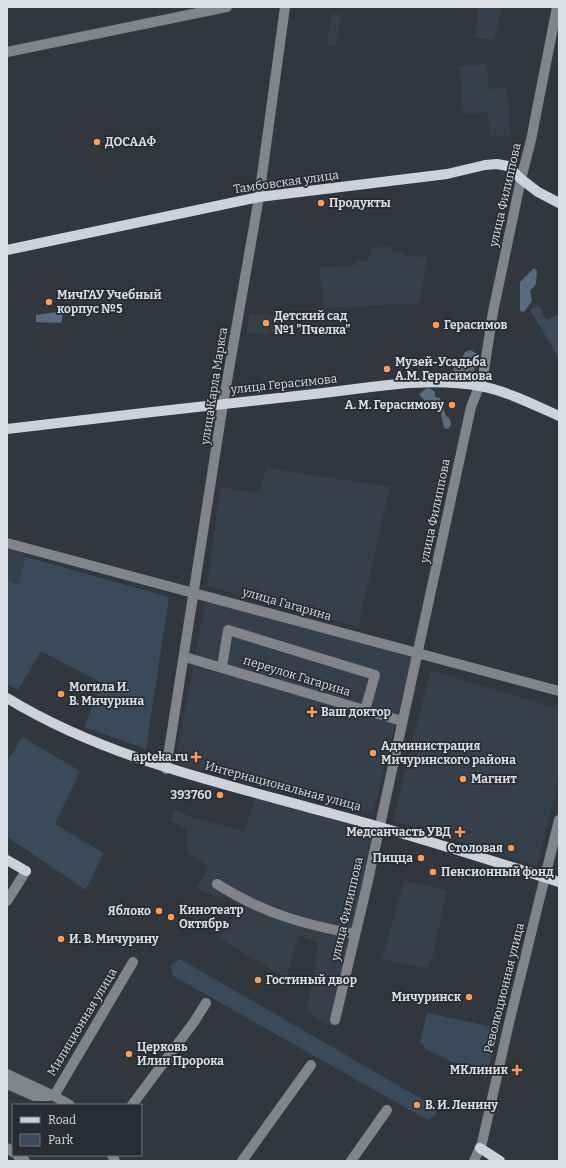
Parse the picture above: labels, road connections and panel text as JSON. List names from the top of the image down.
{
  "streets": {
    "main road": ["Тамбовская улица", "улица Герасимова", "Интернациональная улица"],
    "street": [
      "улица Филиппова",
      "улица Карла Маркса",
      "улица Гагарина",
      "переулок Гагарина",
      "Революционная улица",
      "Милиционная улица"
    ]
  },
  "crossings": [
    ["Тамбовская улица", "улица Филиппова"],
    ["Тамбовская улица", "улица Карла Маркса"],
    ["улица Филиппова", "улица Герасимова"],
    ["улица Филиппова", "улица Гагарина"],
    ["улица Филиппова", "переулок Гагарина"],
    ["улица Филиппова", "Интернациональная улица"],
    ["улица Герасимова", "улица Карла Маркса"],
    ["улица Карла Маркса", "улица Гагарина"],
    ["улица Карла Маркса", "переулок Гагарина"],
    ["улица Карла Маркса", "Интернациональная улица"],
    ["Интернациональная улица", "Революционная улица"]
  ],
  "places": {
    "other": [
      "ДОСААФ",
      "Продукты",
      "МичГАУ Учебный корпус №5",
      "Детский сад №1 \"Пчелка\"",
      "Герасимов",
      "Музей-Усадьба А.М. Герасимова",
      "А. М. Герасимову",
      "Могила И. В. Мичурина",
      "Администрация Мичуринского района",
      "Магнит",
      "393760",
      "Столовая",
      "Пицца",
      "Пенсионный фонд",
      "Яблоко",
      "Кинотеатр Октябрь",
      "И. В. Мичурину",
      "Гостиный двор",
      "Мичуринск",
      "Церковь Илии Пророка",
      "В. И. Ленину"
    ],
    "health": [
      "Ваш доктор",
      "apteka.ru",
      "Медсанчасть УВД",
      "МКлиник"
    ]
  },
  "legend": ["Road", "Park"]
}
